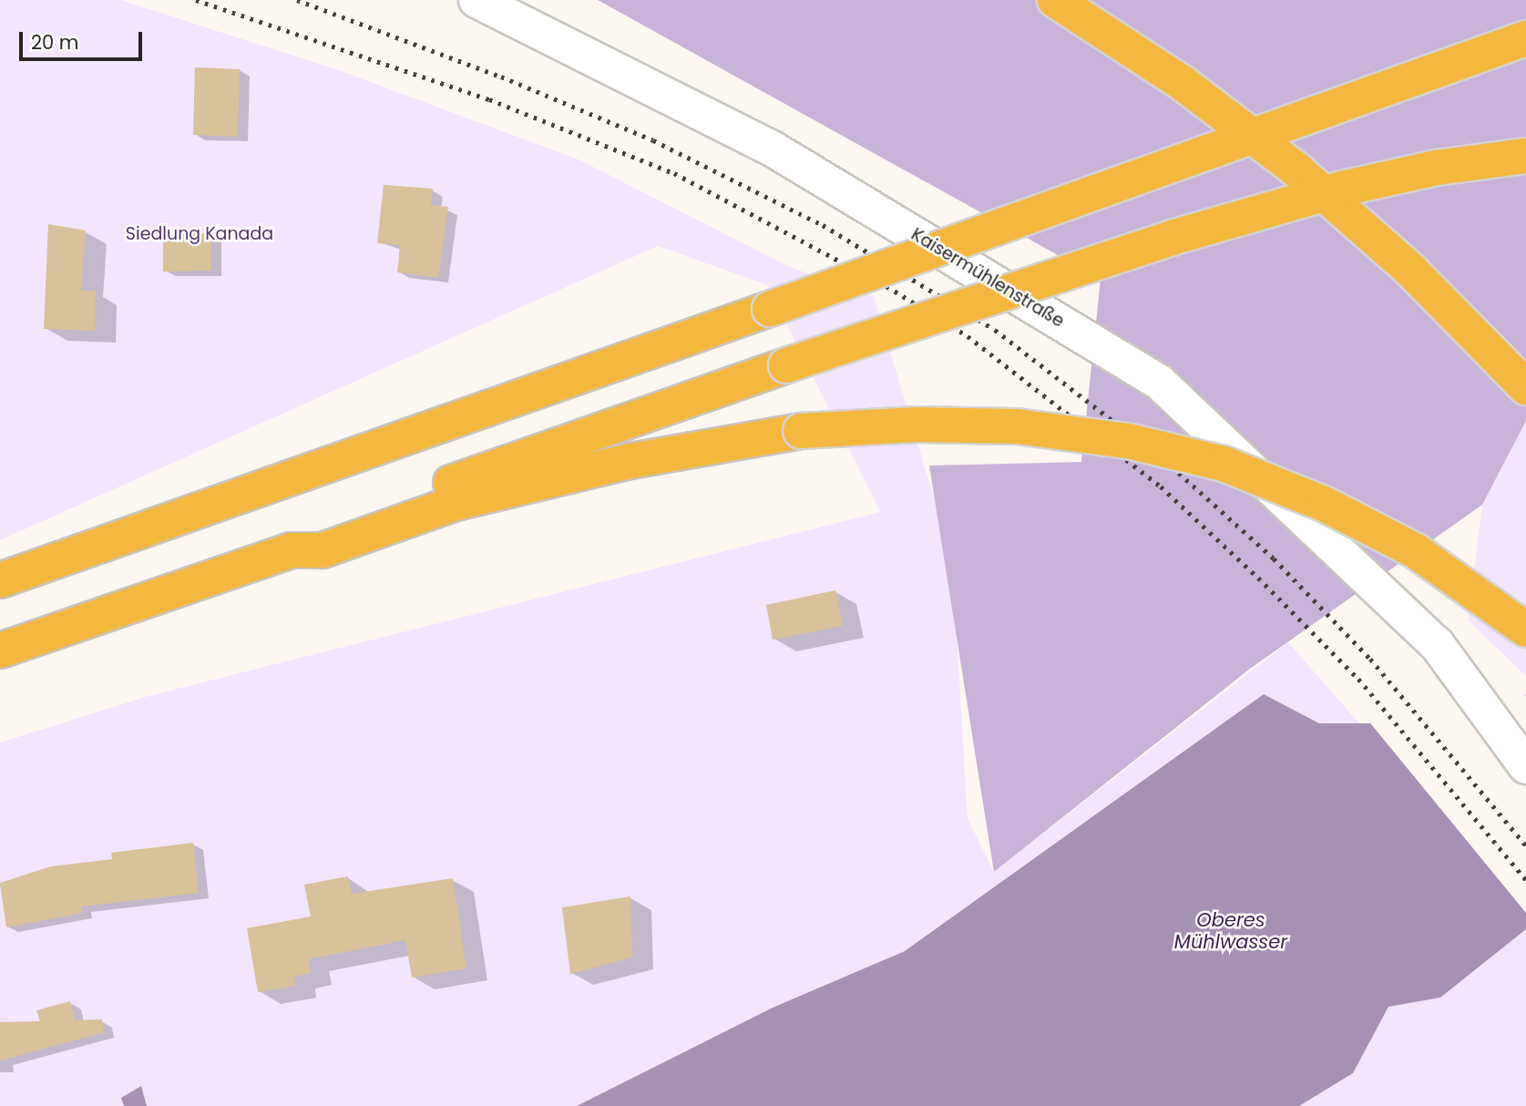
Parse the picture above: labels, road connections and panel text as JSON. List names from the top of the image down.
{
  "streets": {
    "street": ["Kaisermühlenstraße"]
  },
  "water": ["Oberes Mühlwasser"],
  "parks": ["Siedlung Kanada"],
  "scale_bar": "20 m"
}
